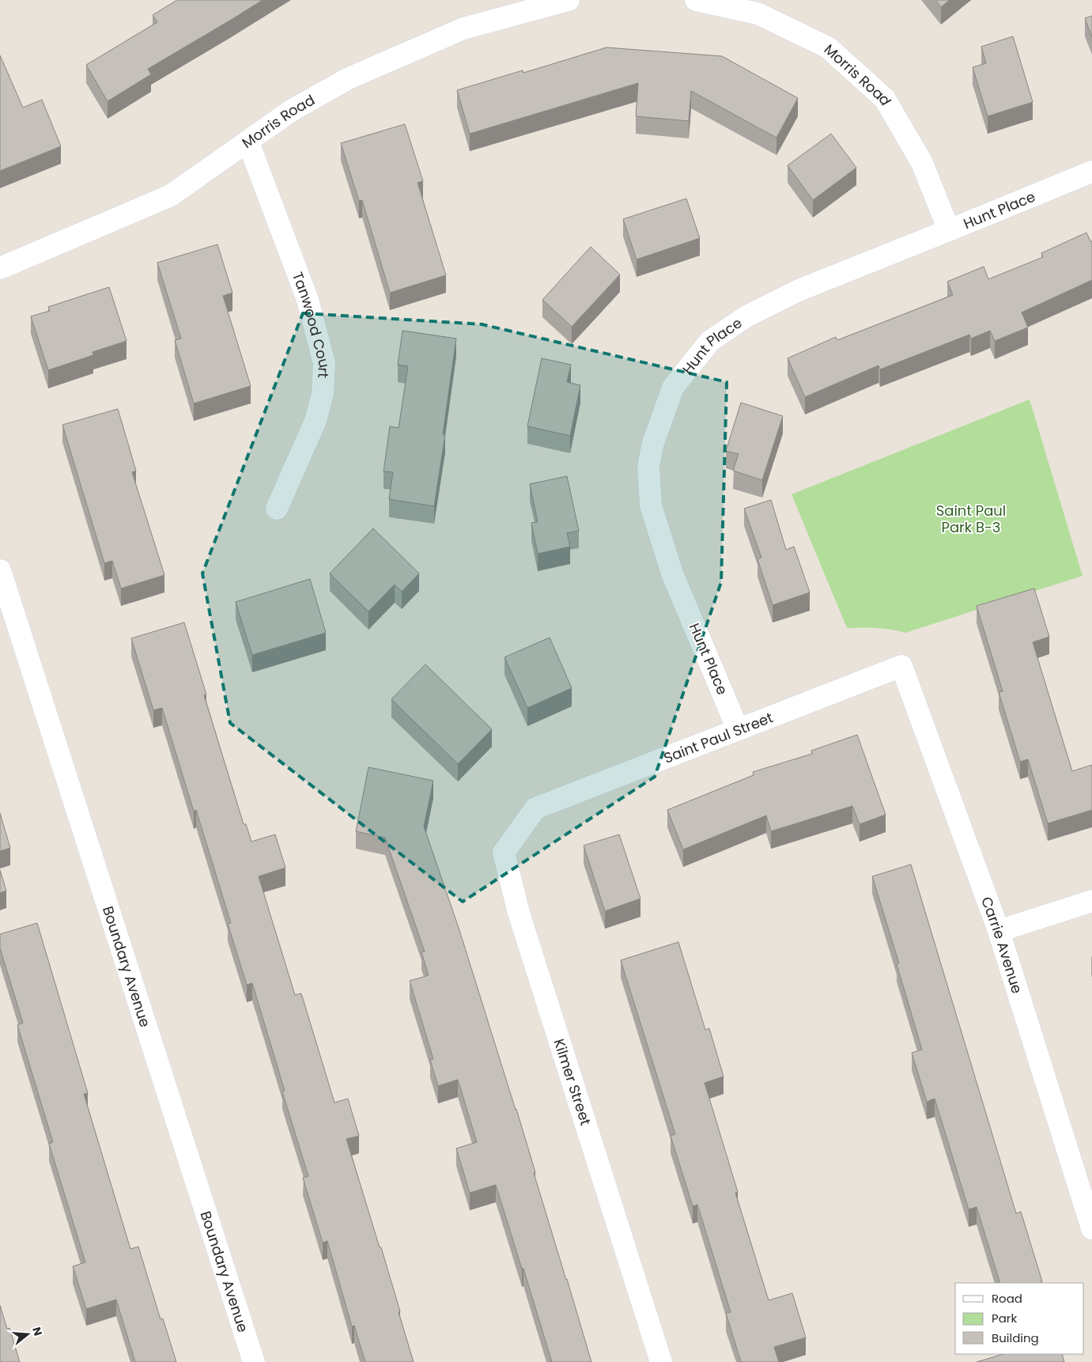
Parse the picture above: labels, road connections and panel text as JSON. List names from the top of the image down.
{
  "streets": {
    "street": [
      "Morris Road",
      "Hunt Place",
      "Tanwood Court",
      "Saint Paul Street",
      "Carrie Avenue",
      "Boundary Avenue",
      "Kilmer Street"
    ]
  },
  "crossings": [
    ["Morris Road", "Hunt Place"],
    ["Morris Road", "Tanwood Court"],
    ["Hunt Place", "Saint Paul Street"],
    ["Saint Paul Street", "Carrie Avenue"],
    ["Saint Paul Street", "Kilmer Street"]
  ],
  "parks": ["Saint Paul Park B-3"],
  "legend": ["Road", "Park", "Building"],
  "north": "right"
}
